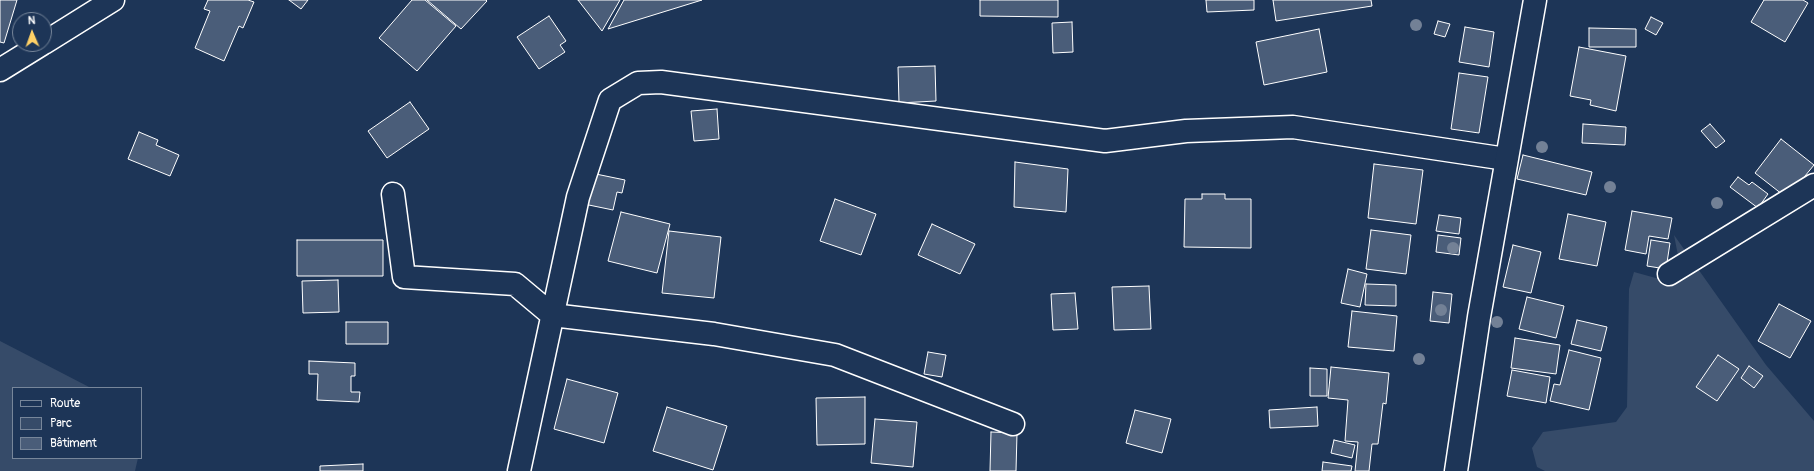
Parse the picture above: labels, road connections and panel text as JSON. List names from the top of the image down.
{
  "legend": ["Route", "Parc", "Bâtiment"],
  "north": "top"
}
